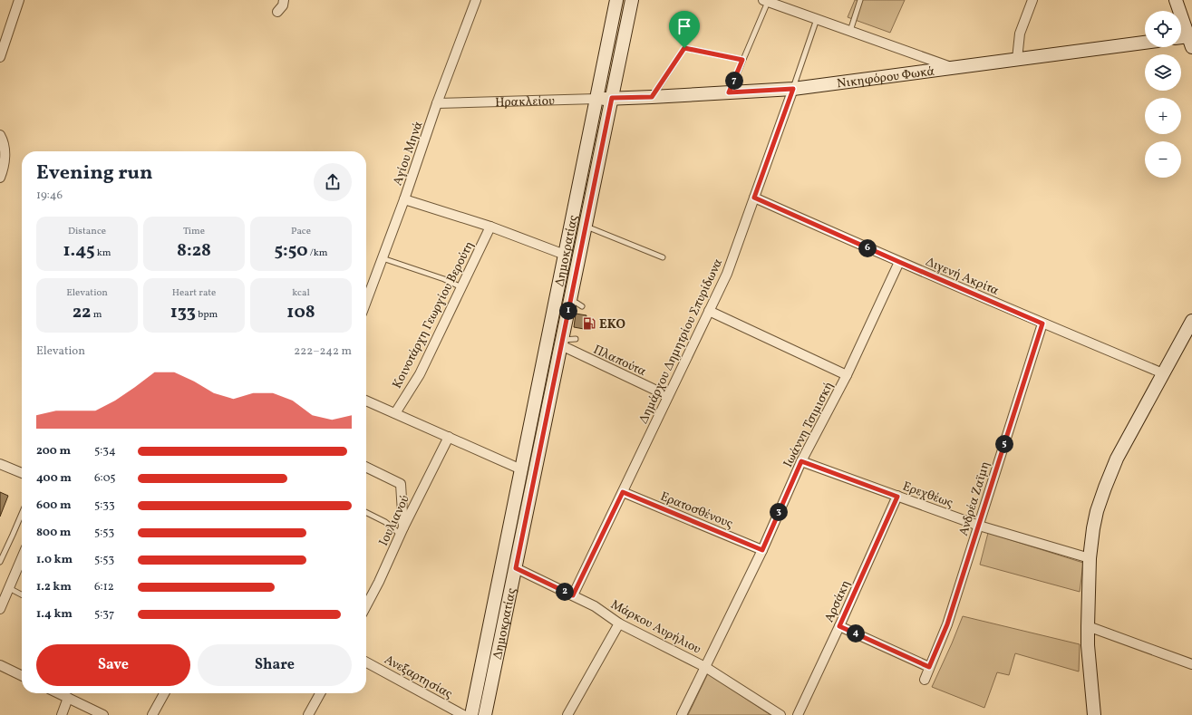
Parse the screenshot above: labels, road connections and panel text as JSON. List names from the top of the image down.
{
  "streets": {
    "main road": ["Νικηφόρου Φωκά", "Ηρακλείου", "Δημοκρατίας"],
    "street": [
      "Αγίου Μηνά",
      "Διγενή Ακρίτα",
      "Κοινοτάρχη Γεωργίου Βερούτη",
      "Δημάρχου Δημητρίου Σπυρίδωνα",
      "Πλαπούτα",
      "Ιωάννη Τσιμισκή",
      "Ερεχθέως",
      "Ανδρέα Ζαϊμη",
      "Ερατοσθένους",
      "Ιουλιανού",
      "Αρσάκη",
      "Μάρκου Αυρήλιου",
      "Ανεξαρτησίας"
    ]
  },
  "crossings": [
    ["Νικηφόρου Φωκά", "Ηρακλείου"],
    ["Νικηφόρου Φωκά", "Δημοκρατίας"],
    ["Νικηφόρου Φωκά", "Δημάρχου Δημητρίου Σπυρίδωνα"],
    ["Ηρακλείου", "Αγίου Μηνά"],
    ["Ηρακλείου", "Δημοκρατίας"],
    ["Δημοκρατίας", "Πλαπούτα"],
    ["Δημοκρατίας", "Μάρκου Αυρήλιου"],
    ["Διγενή Ακρίτα", "Δημάρχου Δημητρίου Σπυρίδωνα"],
    ["Διγενή Ακρίτα", "Ιωάννη Τσιμισκή"],
    ["Διγενή Ακρίτα", "Ανδρέα Ζαϊμη"],
    ["Δημάρχου Δημητρίου Σπυρίδωνα", "Πλαπούτα"],
    ["Δημάρχου Δημητρίου Σπυρίδωνα", "Ερατοσθένους"],
    ["Δημάρχου Δημητρίου Σπυρίδωνα", "Μάρκου Αυρήλιου"],
    ["Ιωάννη Τσιμισκή", "Ερεχθέως"],
    ["Ιωάννη Τσιμισκή", "Ερατοσθένους"],
    ["Ιωάννη Τσιμισκή", "Μάρκου Αυρήλιου"],
    ["Ερεχθέως", "Ανδρέα Ζαϊμη"],
    ["Ερεχθέως", "Αρσάκη"]
  ],
  "places": {
    "fuel station": ["EKO"]
  },
  "page": {
    "map_buttons": ["+", "−"],
    "pins": [
      "7",
      "6",
      "1",
      "5",
      "3",
      "2",
      "4"
    ],
    "heading": ["Evening run", "19:46"],
    "stats": [
      ["Distance", "1.45 km"],
      ["Time", "8:28"],
      ["Pace", "5:50 /km"],
      ["Elevation", "22 m"],
      ["Heart rate", "133 bpm"],
      ["kcal", "108"]
    ],
    "chart": ["Elevation", "222–242 m"],
    "list": [
      {
        "name": "200 m",
        "note": "5:34"
      },
      {
        "name": "400 m",
        "note": "6:05"
      },
      {
        "name": "600 m",
        "note": "5:33"
      },
      {
        "name": "800 m",
        "note": "5:53"
      },
      {
        "name": "1.0 km",
        "note": "5:53"
      },
      {
        "name": "1.2 km",
        "note": "6:12"
      },
      {
        "name": "1.4 km",
        "note": "5:37"
      }
    ],
    "buttons": ["Save", "Share"]
  }
}
